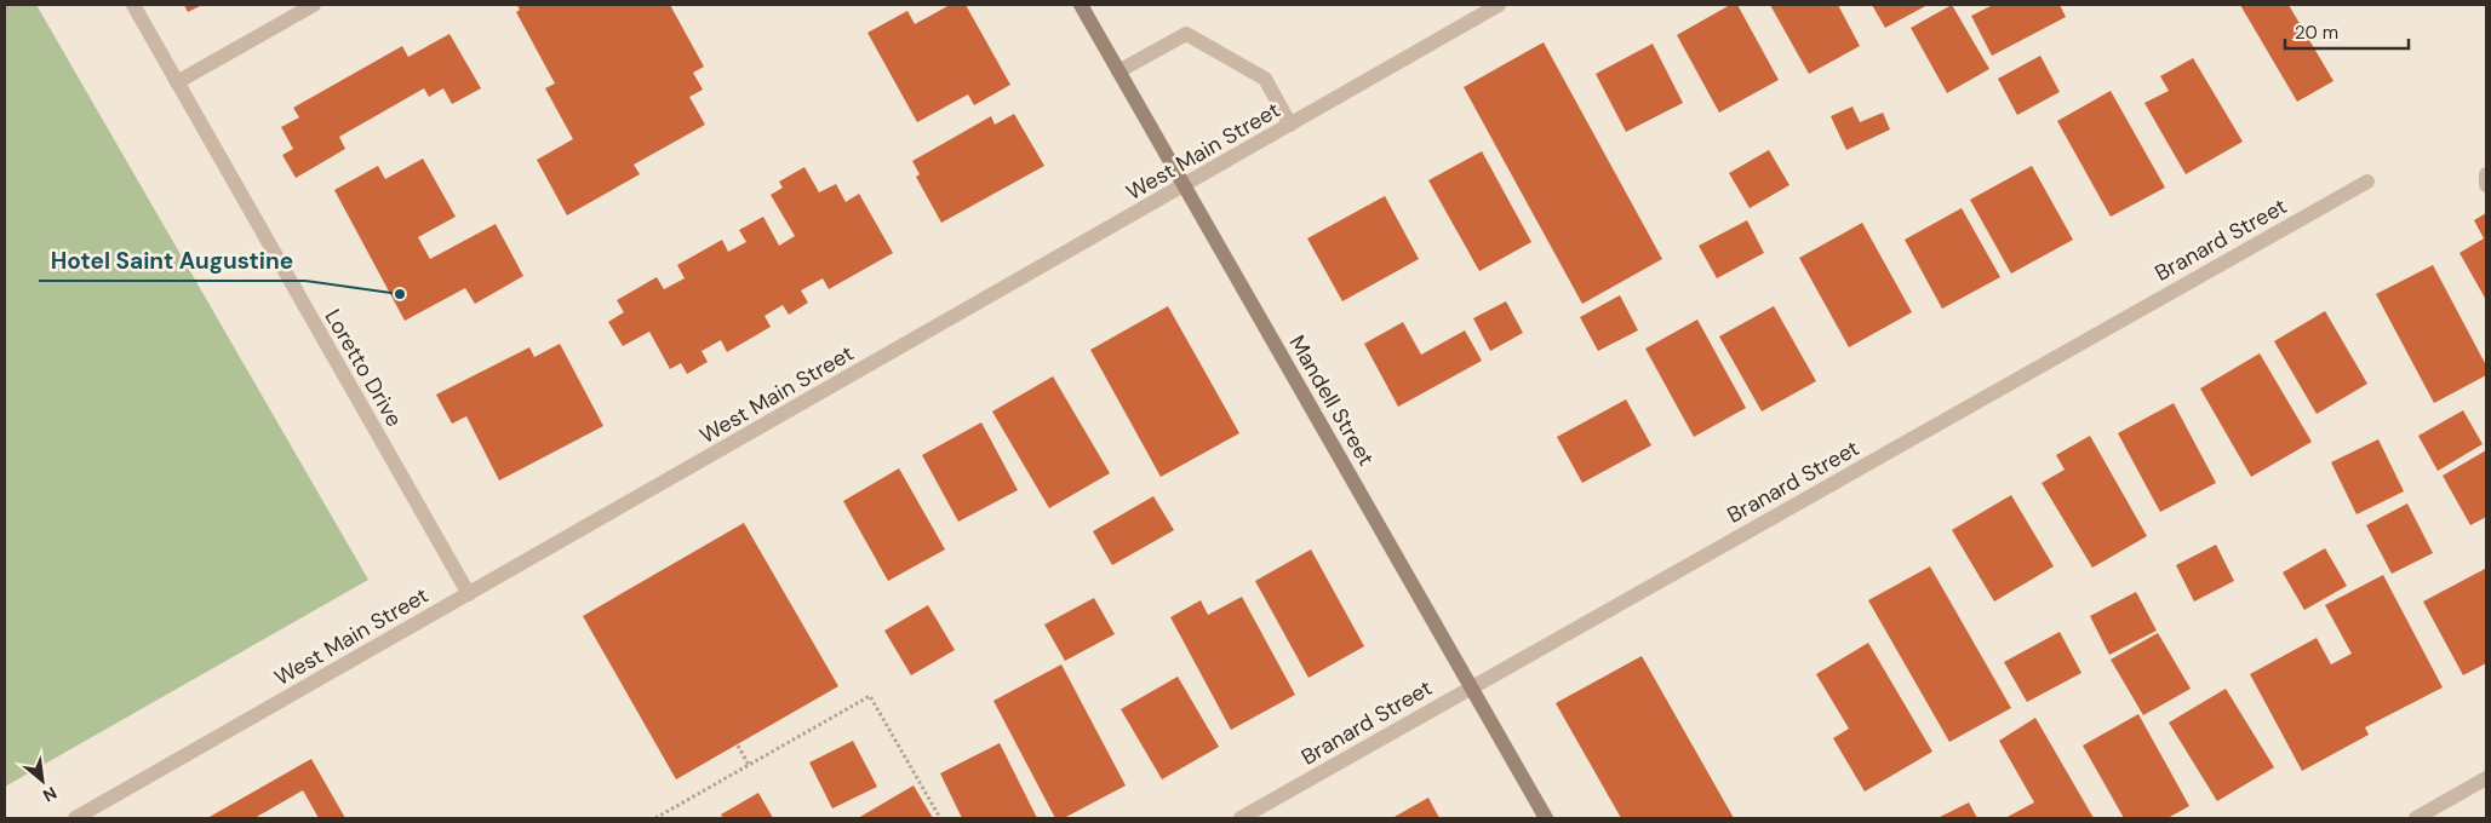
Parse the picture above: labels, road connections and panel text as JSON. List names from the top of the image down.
{
  "streets": {
    "street": [
      "West Main Street",
      "Branard Street",
      "Loretto Drive",
      "Mandell Street"
    ]
  },
  "crossings": [
    ["West Main Street", "Loretto Drive"],
    ["West Main Street", "Mandell Street"],
    ["Branard Street", "Mandell Street"]
  ],
  "places": ["Hotel Saint Augustine"],
  "scale_bar": "20 m",
  "north": "bottom right"
}
